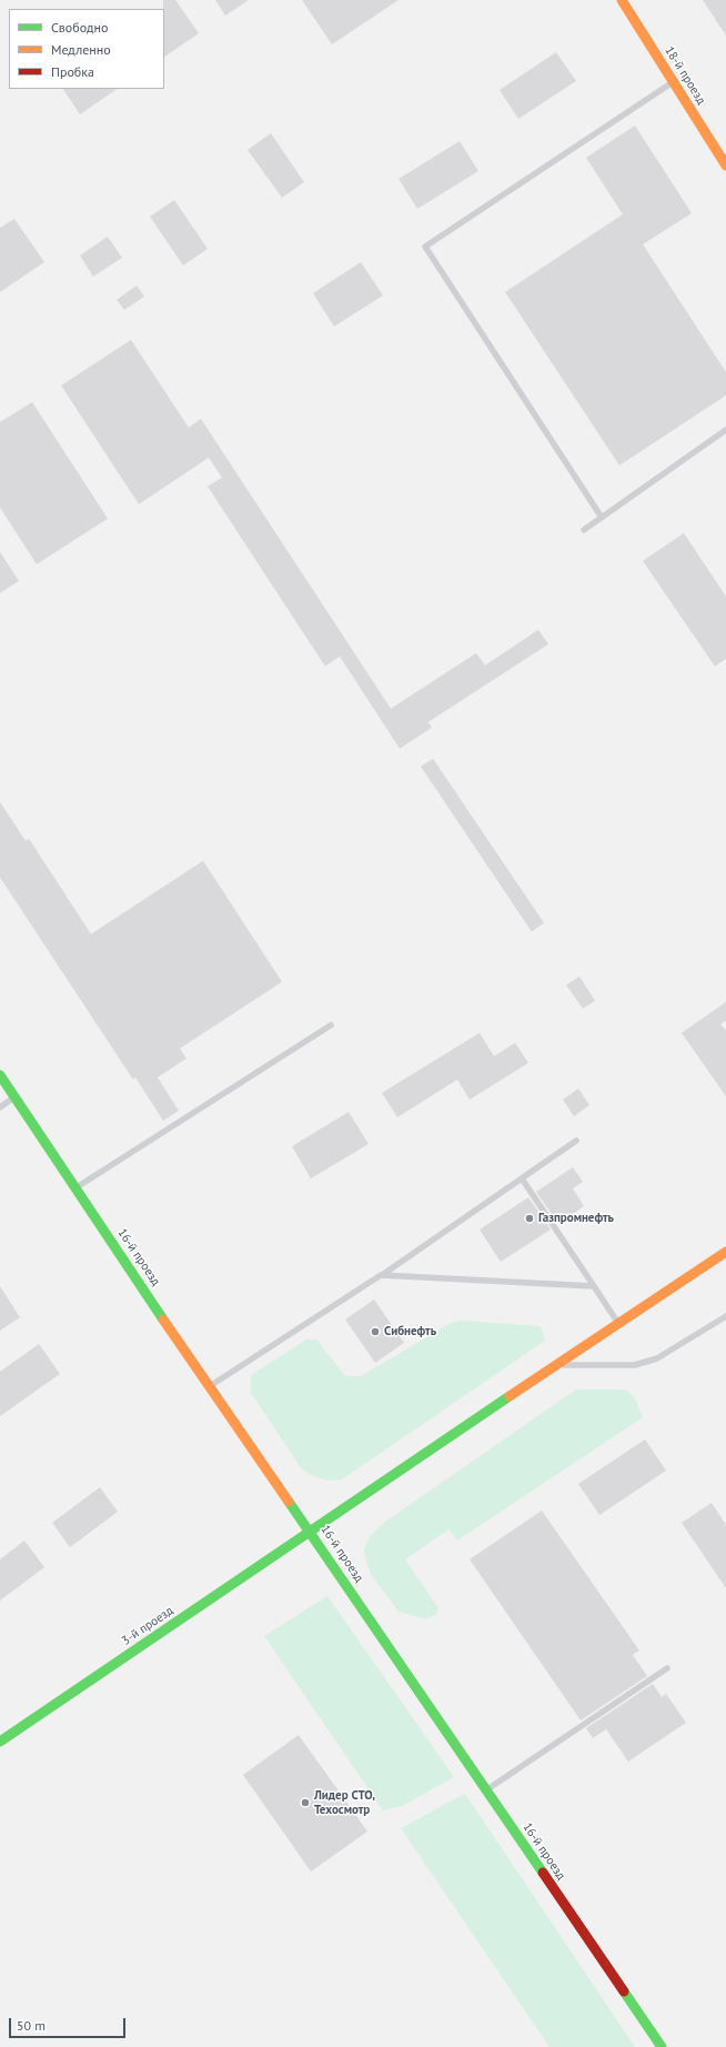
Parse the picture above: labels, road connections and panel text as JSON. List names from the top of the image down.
{
  "streets": {
    "street": ["18-й проезд", "16-й проезд", "3-й проезд"]
  },
  "crossings": [
    ["16-й проезд", "3-й проезд"]
  ],
  "places": ["Газпромнефть", "Сибнефть", "Лидер СТО, Техосмотр"],
  "legend": ["Свободно", "Медленно", "Пробка"],
  "scale_bar": "50 m"
}
